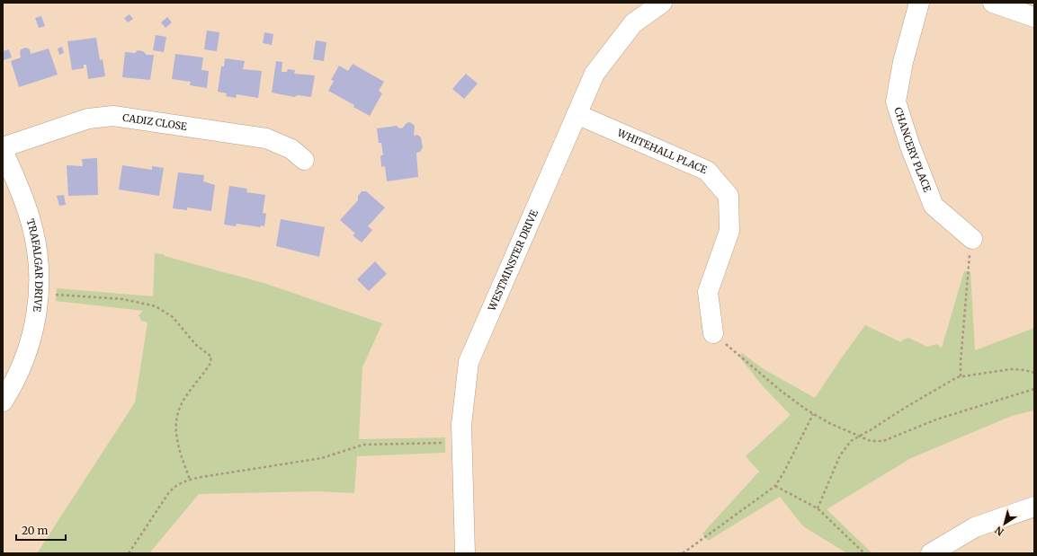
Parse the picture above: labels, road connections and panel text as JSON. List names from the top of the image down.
{
  "streets": {
    "street": [
      "CADIZ CLOSE",
      "CHANCERY PLACE",
      "WHITEHALL PLACE",
      "WESTMINSTER DRIVE",
      "TRAFALGAR DRIVE"
    ]
  },
  "crossings": [
    ["CADIZ CLOSE", "TRAFALGAR DRIVE"],
    ["WHITEHALL PLACE", "WESTMINSTER DRIVE"]
  ],
  "scale_bar": "20 m",
  "north": "bottom left"
}
